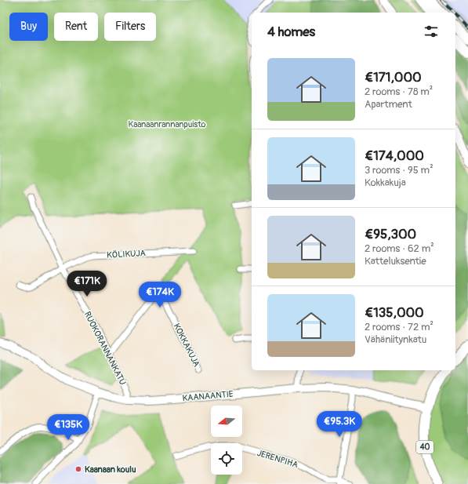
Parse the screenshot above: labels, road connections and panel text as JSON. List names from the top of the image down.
{
  "streets": {
    "main road": ["40"],
    "street": [
      "KÖLIKUJA",
      "KOKKAKUJA",
      "RUOKORANNANKATU",
      "KAANAANTIE",
      "JERENPIHA"
    ]
  },
  "crossings": [
    ["KÖLIKUJA", "RUOKORANNANKATU"],
    ["KOKKAKUJA", "RUOKORANNANKATU"],
    ["RUOKORANNANKATU", "KAANAANTIE"],
    ["KAANAANTIE", "40"]
  ],
  "parks": ["Kaanaanrannanpuisto"],
  "places": ["Kaanaan koulu"],
  "north": "left",
  "page": {
    "chip": ["Buy", "Rent", "Filters"],
    "heading": "4 homes",
    "list": [
      {
        "name": "€171,000",
        "note": "2 rooms · 78 m² · Apartment"
      },
      {
        "name": "€174,000",
        "note": "3 rooms · 95 m² · Kokkakuja"
      },
      {
        "name": "€95,300",
        "note": "2 rooms · 62 m² · Katteluksentie"
      },
      {
        "name": "€135,000",
        "note": "2 rooms · 72 m² · Vähäniitynkatu"
      }
    ],
    "price": [
      "€171K",
      "€174K",
      "€95.3K",
      "€135K"
    ]
  }
}
